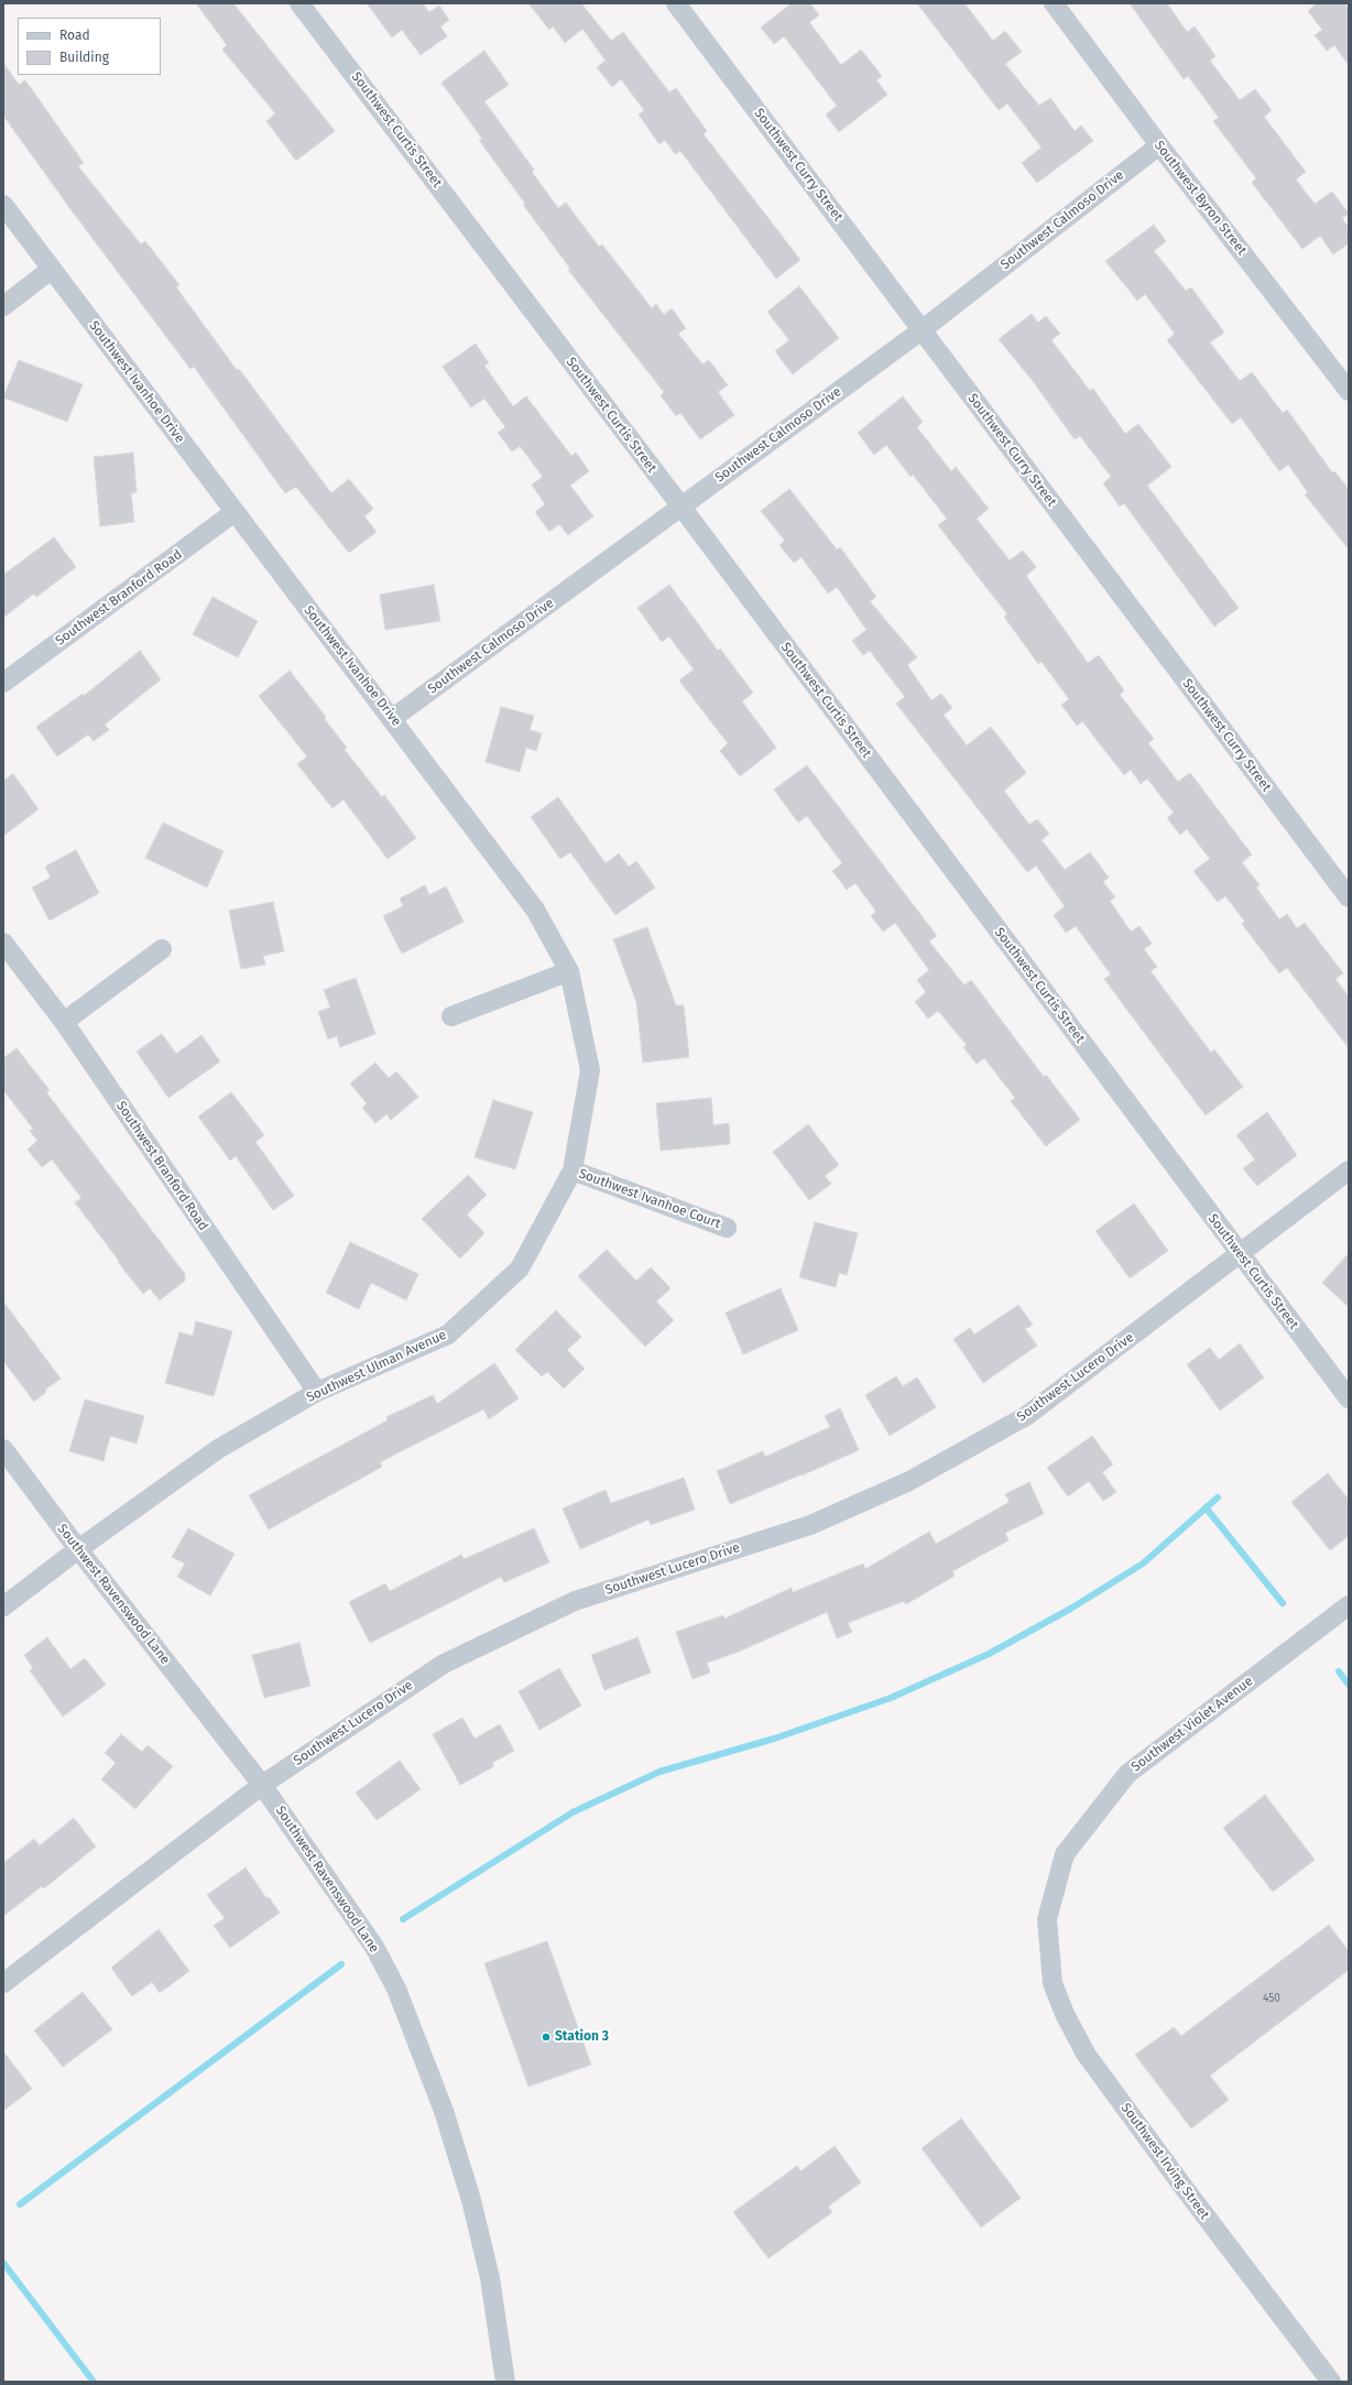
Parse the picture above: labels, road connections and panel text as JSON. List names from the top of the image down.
{
  "streets": {
    "street": [
      "Southwest Curtis Street",
      "Southwest Curry Street",
      "Southwest Byron Street",
      "Southwest Calmoso Drive",
      "Southwest Ivanhoe Drive",
      "Southwest Branford Road",
      "Southwest Ivanhoe Court",
      "Southwest Ulman Avenue",
      "Southwest Lucero Drive",
      "Southwest Ravenswood Lane",
      "Southwest Violet Avenue",
      "Southwest Irving Street"
    ]
  },
  "crossings": [
    ["Southwest Curtis Street", "Southwest Calmoso Drive"],
    ["Southwest Curtis Street", "Southwest Lucero Drive"],
    ["Southwest Curry Street", "Southwest Calmoso Drive"],
    ["Southwest Byron Street", "Southwest Calmoso Drive"],
    ["Southwest Calmoso Drive", "Southwest Ivanhoe Drive"],
    ["Southwest Ivanhoe Drive", "Southwest Branford Road"],
    ["Southwest Ivanhoe Drive", "Southwest Ivanhoe Court"],
    ["Southwest Ivanhoe Drive", "Southwest Ulman Avenue"],
    ["Southwest Branford Road", "Southwest Ulman Avenue"],
    ["Southwest Ivanhoe Court", "Southwest Ulman Avenue"],
    ["Southwest Ulman Avenue", "Southwest Ravenswood Lane"],
    ["Southwest Lucero Drive", "Southwest Ravenswood Lane"],
    ["Southwest Violet Avenue", "Southwest Irving Street"]
  ],
  "places": ["Station 3"],
  "house_numbers": ["450"],
  "legend": ["Road", "Building"]
}
